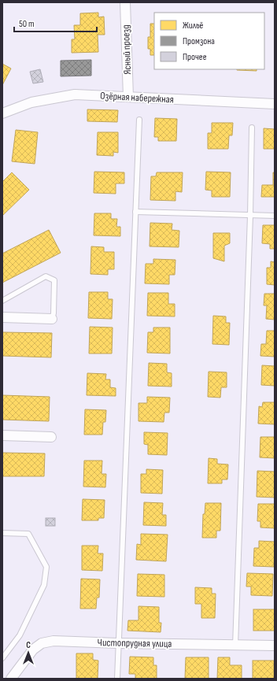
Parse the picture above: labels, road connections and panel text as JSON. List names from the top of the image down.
{
  "streets": {
    "street": ["Ясный проезд", "Озёрная набережная", "Чистопрудная улица"]
  },
  "crossings": [
    ["Ясный проезд", "Озёрная набережная"]
  ],
  "legend": ["Жильё", "Промзона", "Прочее"],
  "scale_bar": "50 m",
  "north": "top"
}
